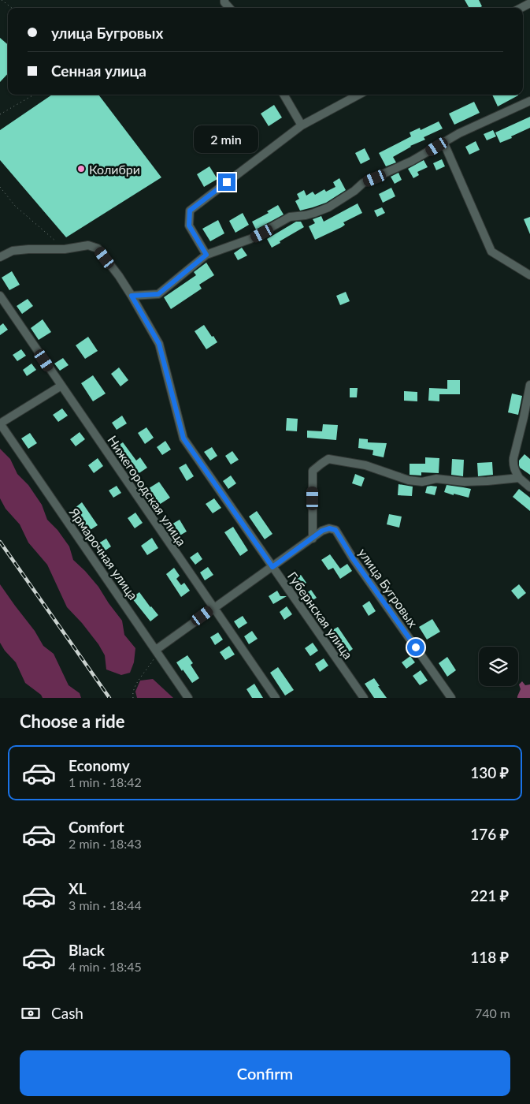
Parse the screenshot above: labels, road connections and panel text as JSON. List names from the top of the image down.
{
  "streets": {
    "street": [
      "Нижегородская улица",
      "Ярмарочная улица",
      "улица Бугровых",
      "Губернская улица"
    ]
  },
  "places": ["Колибри"],
  "page": {
    "banner": ["улица Бугровых", "Сенная улица"],
    "bubble": "2 min",
    "heading": "Choose a ride",
    "list": [
      {
        "name": "Economy",
        "note": "1 min · 18:42",
        "value": "130 ₽"
      },
      {
        "name": "Comfort",
        "note": "2 min · 18:43",
        "value": "176 ₽"
      },
      {
        "name": "XL",
        "note": "3 min · 18:44",
        "value": "221 ₽"
      },
      {
        "name": "Black",
        "note": "4 min · 18:45",
        "value": "118 ₽"
      }
    ],
    "pay": ["Cash", "740 m"],
    "buttons": "Confirm"
  }
}
